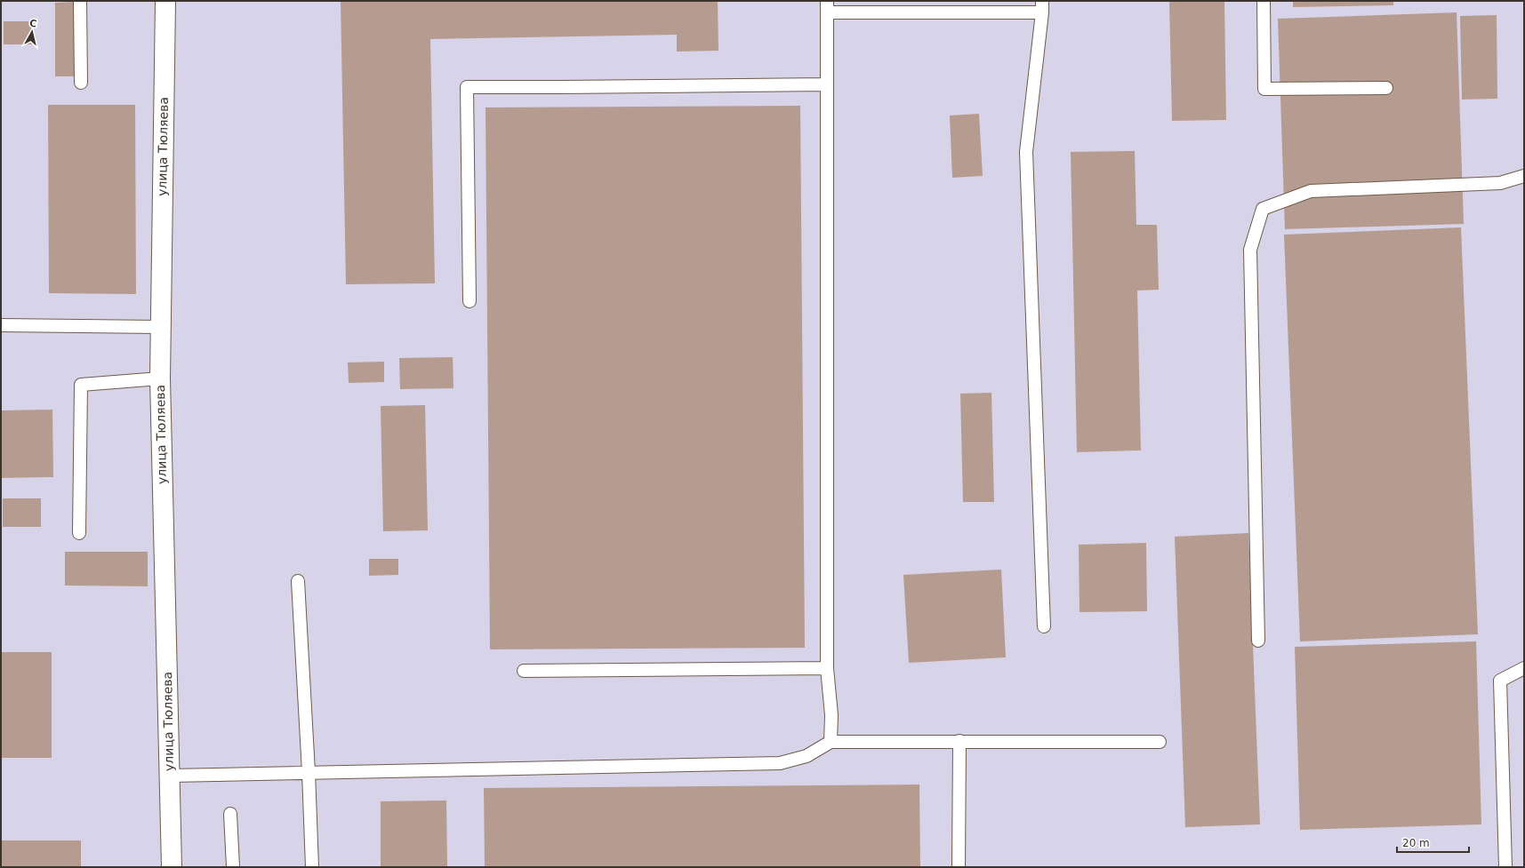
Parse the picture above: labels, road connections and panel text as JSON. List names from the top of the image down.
{
  "streets": {
    "street": ["улица Тюляева"]
  },
  "scale_bar": "20 m",
  "north": "top"
}
